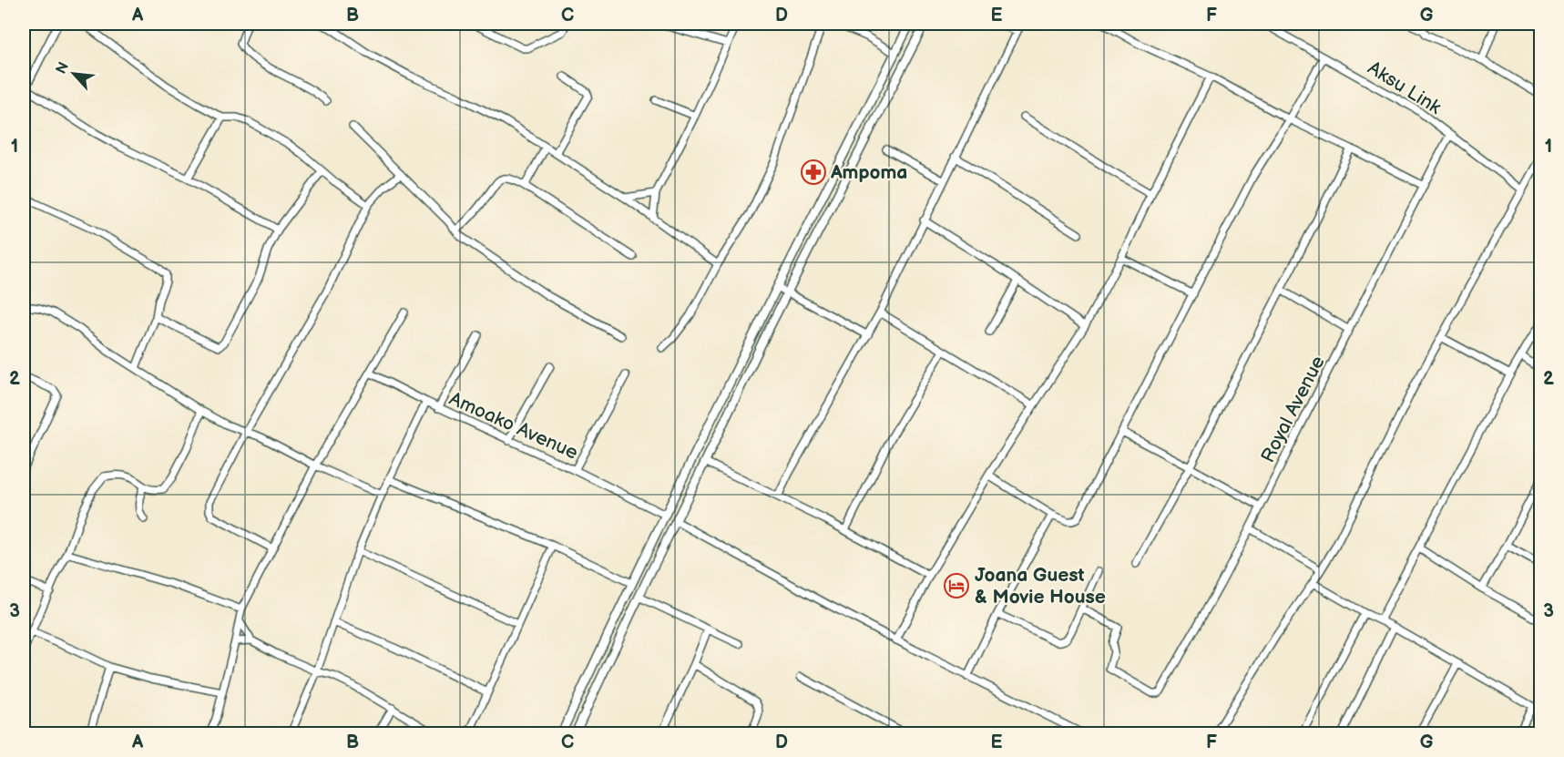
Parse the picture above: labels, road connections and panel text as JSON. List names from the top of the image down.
{
  "streets": {
    "street": ["Aksu Link", "Royal Avenue", "Amoako Avenue"]
  },
  "crossings": [
    ["Aksu Link", "Royal Avenue"]
  ],
  "places": {
    "pharmacy": ["Ampoma"],
    "hotel": ["Joana Guest & Movie House"]
  },
  "north": "top left",
  "grid": {
    "columns": [
      "A",
      "B",
      "C",
      "D",
      "E",
      "F",
      "G"
    ],
    "rows": ["1", "2", "3"]
  }
}
